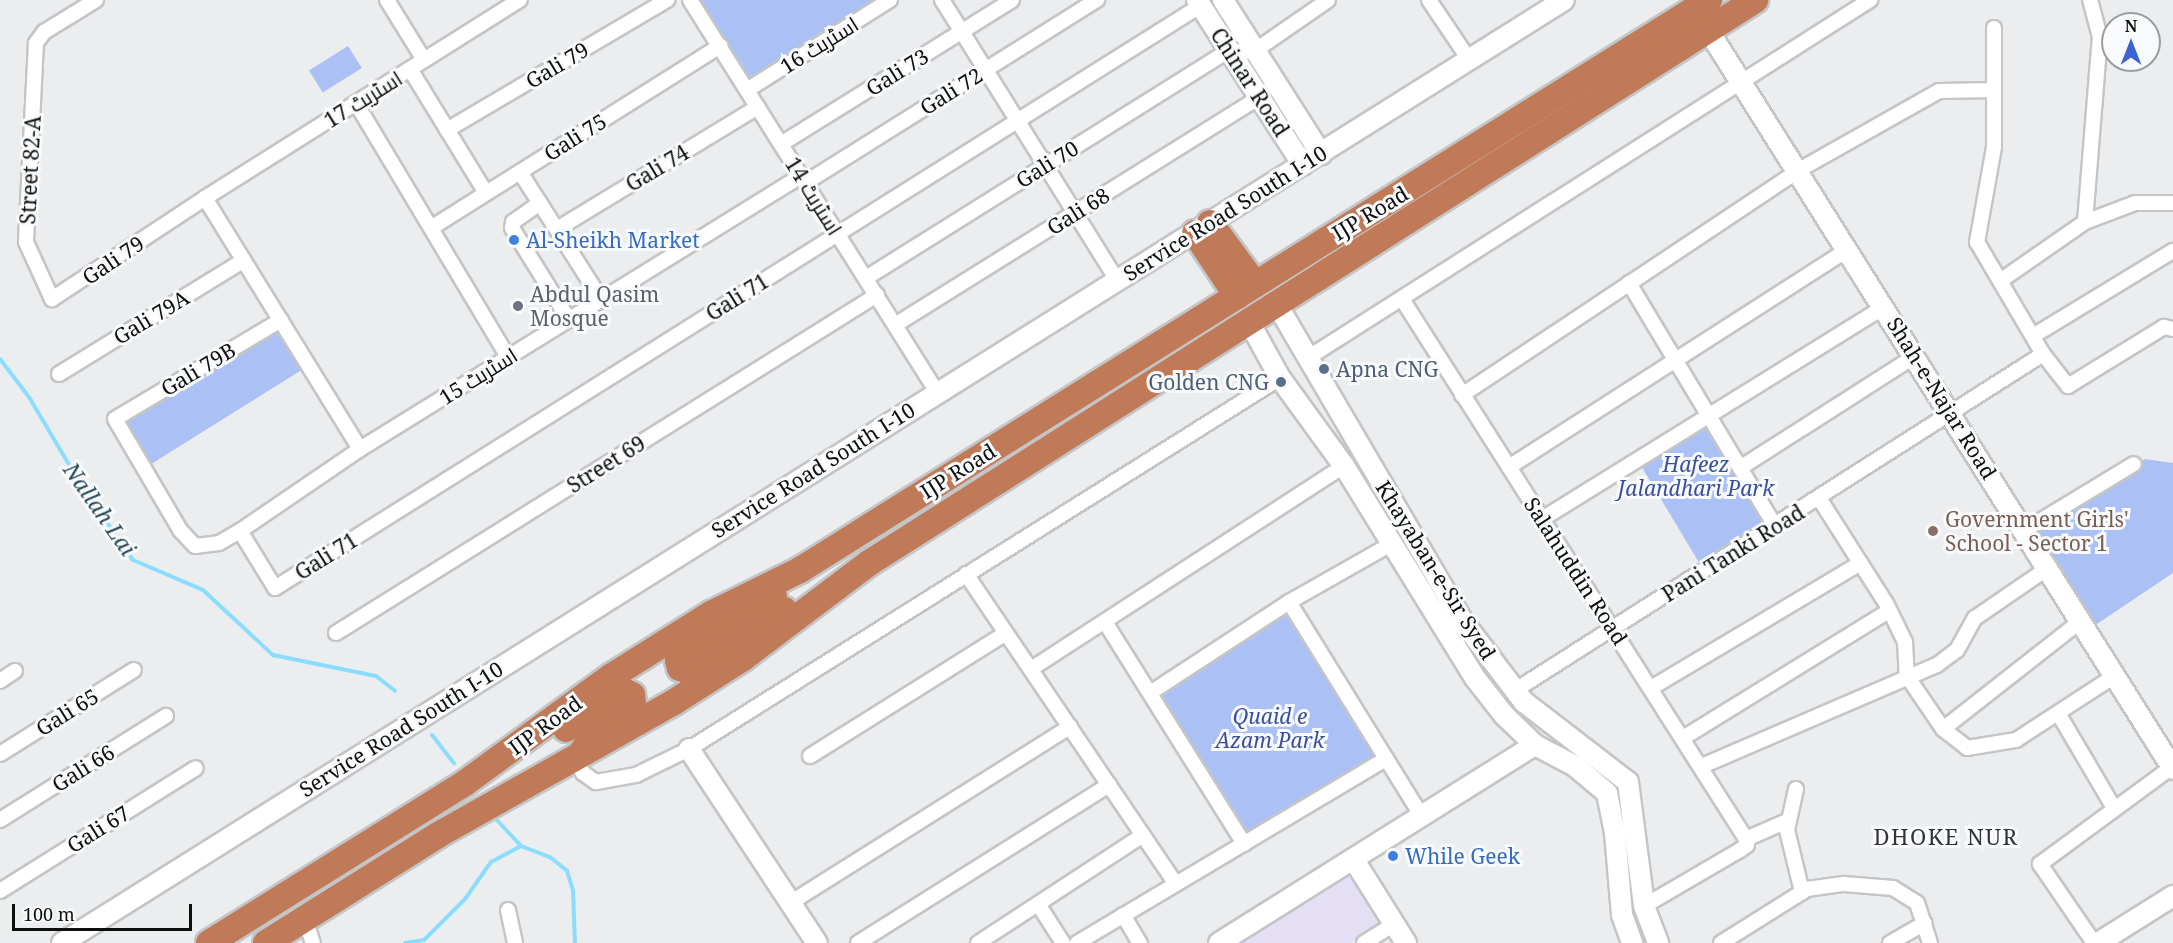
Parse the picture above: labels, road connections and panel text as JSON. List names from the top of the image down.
{
  "streets": {
    "highway": ["IJP Road"],
    "main road": [
      "Chinar Road",
      "Service Road South I-10",
      "Shah-e-Najar Road",
      "Khayaban-e-Sir Syed"
    ],
    "street": [
      "اسٹریٹ 16",
      "Gali 79",
      "Gali 73",
      "Gali 72",
      "اسٹریٹ 17",
      "Gali 75",
      "Gali 70",
      "Gali 74",
      "Street 82-A",
      "اسٹریٹ 14",
      "Gali 68",
      "Gali 71",
      "Gali 79A",
      "Gali 79B",
      "اسٹریٹ 15",
      "Street 69",
      "Pani Tanki Road",
      "Salahuddin Road",
      "Gali 65",
      "Gali 66",
      "Gali 67"
    ]
  },
  "crossings": [
    ["اسٹریٹ 16", "اسٹریٹ 14"],
    ["Gali 79", "اسٹریٹ 17"],
    ["Gali 79", "Street 82-A"],
    ["Gali 73", "اسٹریٹ 14"],
    ["Chinar Road", "Gali 70"],
    ["Chinar Road", "Gali 68"],
    ["Chinar Road", "Service Road South I-10"],
    ["Chinar Road", "Gali 71"],
    ["Gali 72", "اسٹریٹ 14"],
    ["Gali 72", "اسٹریٹ 15"],
    ["Gali 75", "اسٹریٹ 14"],
    ["Gali 70", "اسٹریٹ 14"],
    ["Gali 74", "اسٹریٹ 14"],
    ["اسٹریٹ 14", "Gali 68"],
    ["اسٹریٹ 14", "Service Road South I-10"],
    ["اسٹریٹ 14", "Gali 71"],
    ["اسٹریٹ 14", "اسٹریٹ 15"],
    ["اسٹریٹ 14", "Street 69"],
    ["IJP Road", "Shah-e-Najar Road"],
    ["IJP Road", "Khayaban-e-Sir Syed"],
    ["Gali 71", "اسٹریٹ 15"],
    ["Gali 79B", "اسٹریٹ 15"],
    ["Shah-e-Najar Road", "Pani Tanki Road"],
    ["Pani Tanki Road", "Khayaban-e-Sir Syed"],
    ["Pani Tanki Road", "Salahuddin Road"]
  ],
  "districts": ["DHOKE NUR"],
  "water": ["Nallah Lai"],
  "parks": ["Hafeez Jalandhari Park", "Quaid e Azam Park"],
  "places": [
    "Al-Sheikh Market",
    "Abdul Qasim Mosque",
    "Apna CNG",
    "Golden CNG",
    "Government Girls' School - Sector 1",
    "While Geek"
  ],
  "scale_bar": "100 m",
  "north": "top"
}
